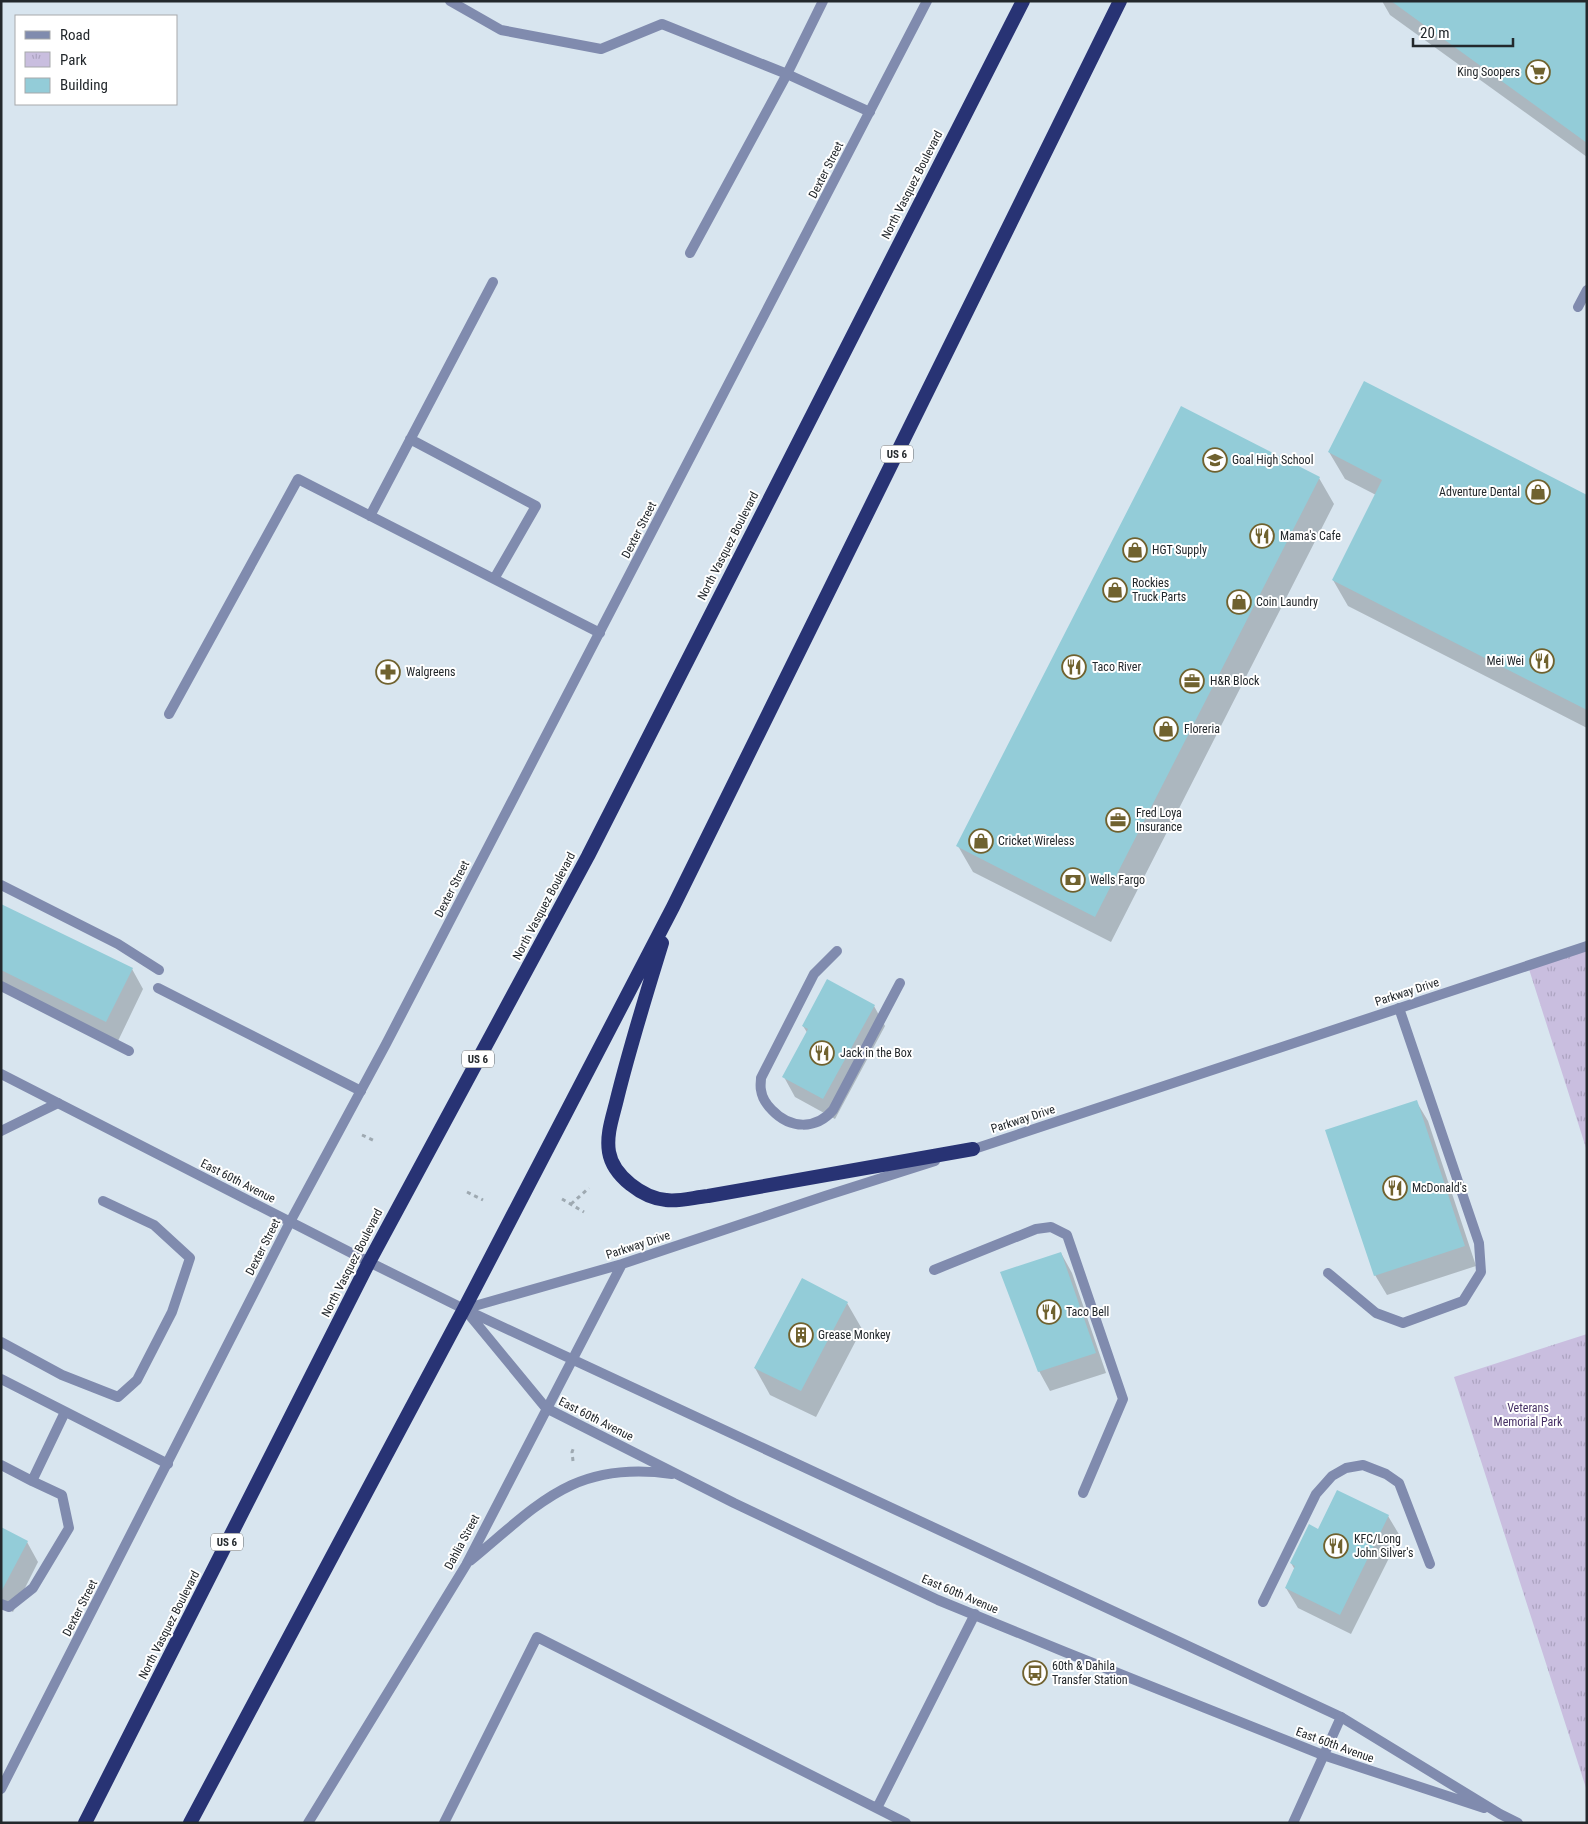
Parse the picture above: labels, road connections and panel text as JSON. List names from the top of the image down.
{
  "streets": {
    "highway": ["North Vasquez Boulevard", "US 6"],
    "street": [
      "Dexter Street",
      "Parkway Drive",
      "East 60th Avenue",
      "Dahlia Street"
    ]
  },
  "crossings": [
    ["Dexter Street", "East 60th Avenue"],
    ["North Vasquez Boulevard", "East 60th Avenue"],
    ["US 6", "Parkway Drive"],
    ["US 6", "East 60th Avenue"],
    ["Parkway Drive", "East 60th Avenue"],
    ["Parkway Drive", "Dahlia Street"],
    ["East 60th Avenue", "Dahlia Street"]
  ],
  "parks": ["Veterans Memorial Park"],
  "places": {
    "supermarket": ["King Soopers"],
    "school or university": ["Goal High School"],
    "shop": [
      "Adventure Dental",
      "HGT Supply",
      "Rockies Truck Parts",
      "Coin Laundry",
      "Floreria",
      "Cricket Wireless"
    ],
    "restaurant": [
      "Mama's Cafe",
      "Mei Wei",
      "Taco River",
      "Jack in the Box",
      "McDonald's",
      "Taco Bell",
      "KFC/Long John Silver's"
    ],
    "pharmacy": ["Walgreens"],
    "office": ["H&R Block", "Fred Loya Insurance"],
    "bank": ["Wells Fargo"],
    "building": ["Grease Monkey"],
    "bus stop": ["60th & Dahila Transfer Station"]
  },
  "legend": ["Road", "Park", "Building"],
  "scale_bar": "20 m"
}
